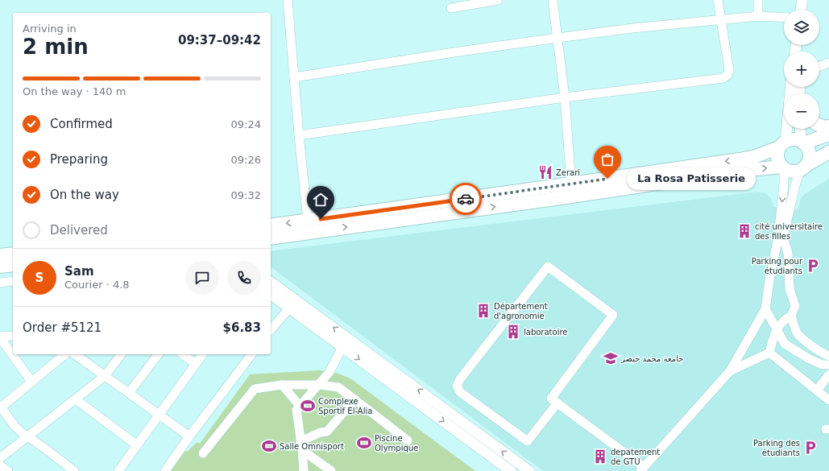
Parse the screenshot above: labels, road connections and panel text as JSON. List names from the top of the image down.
{
  "places": {
    "restaurant": ["Zerari"],
    "other": ["La Rosa Patisserie"],
    "building": [
      "cité universitaire des filles",
      "Département d'agronomie",
      "laboratoire",
      "depatement de GTU"
    ],
    "parking": ["Parking pour étudiants", "Parking des étudiants"],
    "school or university": ["جامعة محمد خيضر"],
    "sports": ["Complexe Sportif El-Alia", "Piscine Olympique", "Salle Omnisport"]
  },
  "page": {
    "map_buttons": ["+", "−"],
    "heading": ["2 min", "Arriving in", "09:37–09:42"],
    "panel": [
      "Sam",
      "Courier · 4.8",
      "Order #5121",
      "$6.83"
    ],
    "bar": "On the way · 140 m",
    "list": [
      ["Confirmed", "09:24"],
      ["Preparing", "09:26"],
      ["On the way", "09:32"],
      "Delivered"
    ],
    "bubble": "La Rosa Patisserie",
    "round": "S"
  }
}
